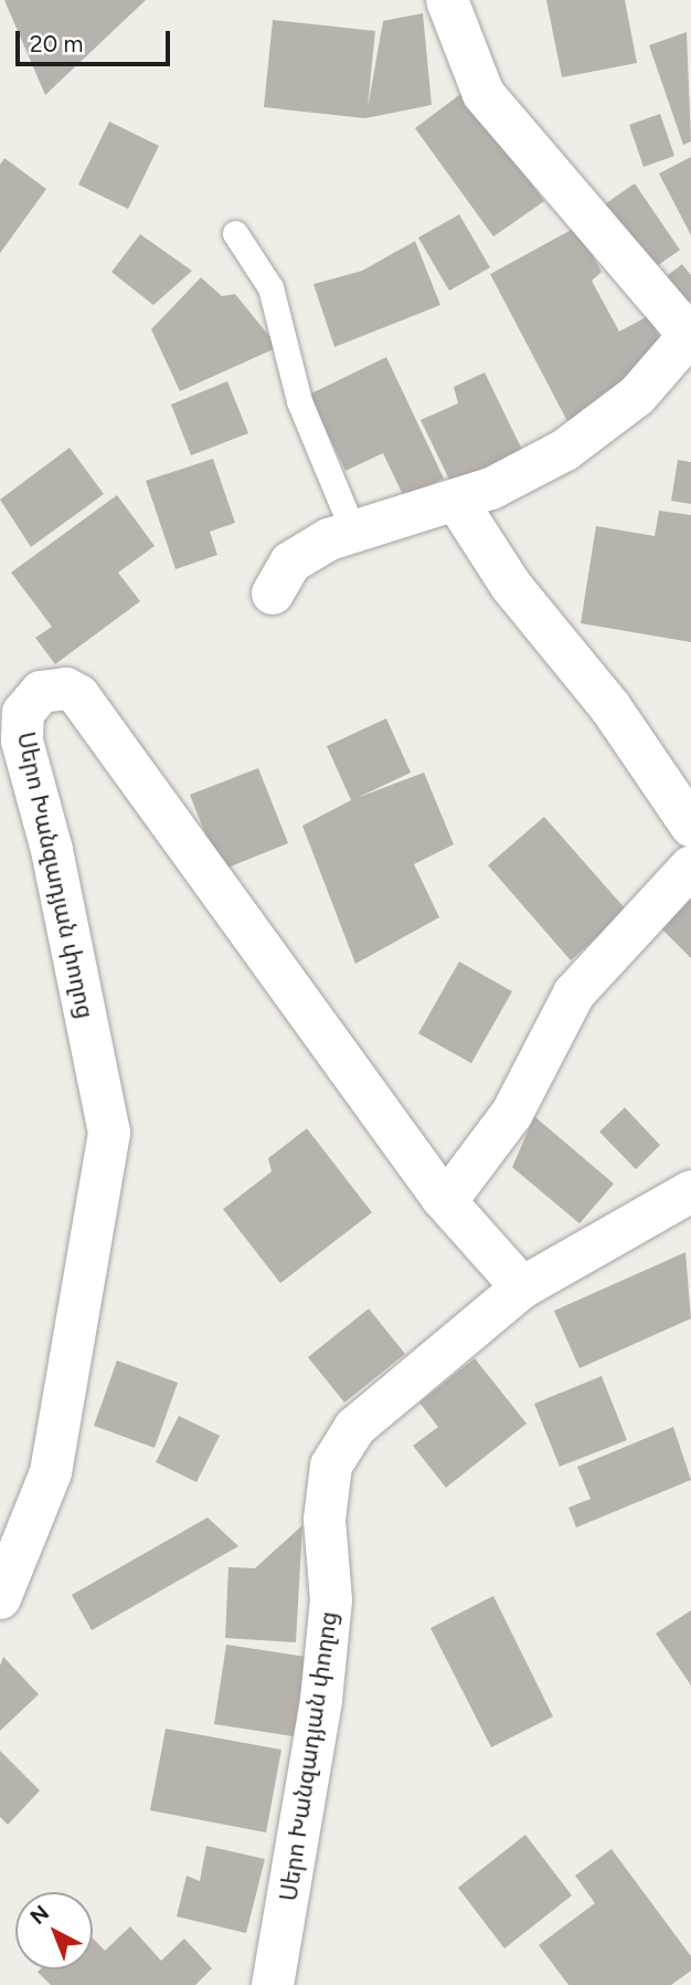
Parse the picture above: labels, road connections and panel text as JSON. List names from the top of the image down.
{
  "streets": {
    "street": ["Սերո Խանզադյան փողոց"]
  },
  "scale_bar": "20 m",
  "north": "top left"
}
